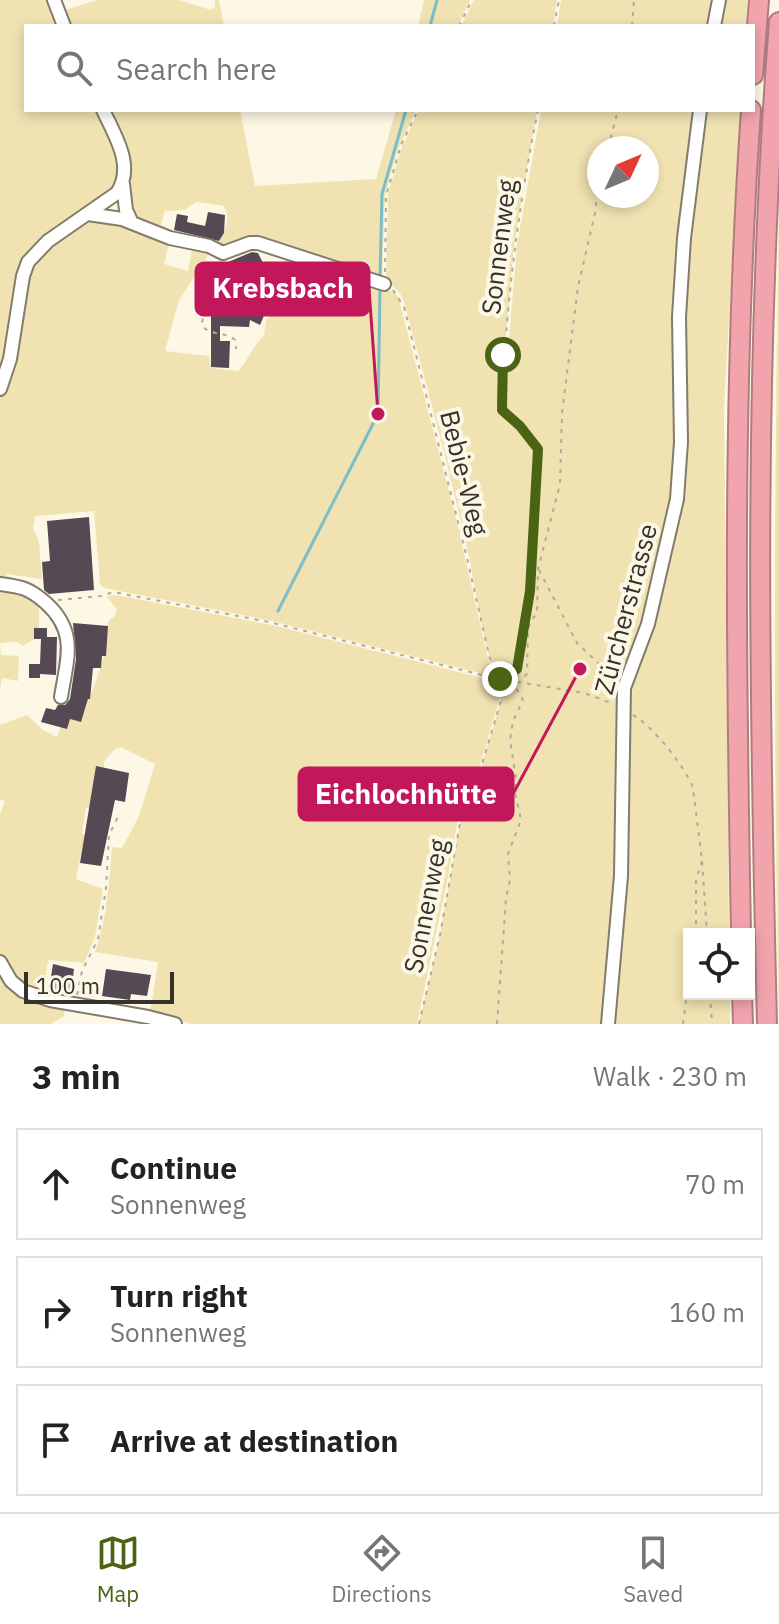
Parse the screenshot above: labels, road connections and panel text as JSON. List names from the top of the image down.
{
  "streets": {
    "street": ["Zürcherstrasse"],
    "path": ["Sonnenweg", "Bebie-Weg"]
  },
  "places": ["Krebsbach", "Eichlochhütte"],
  "scale_bar": "100 m",
  "north": "top right",
  "page": {
    "search": "Search here",
    "scale": "100 m",
    "heading": ["3 min", "Walk · 230 m"],
    "list": [
      ["Continue", "Sonnenweg", "70 m"],
      ["Turn right", "Sonnenweg", "160 m"],
      "Arrive at destination"
    ],
    "nav": ["Map", "Directions", "Saved"]
  }
}
